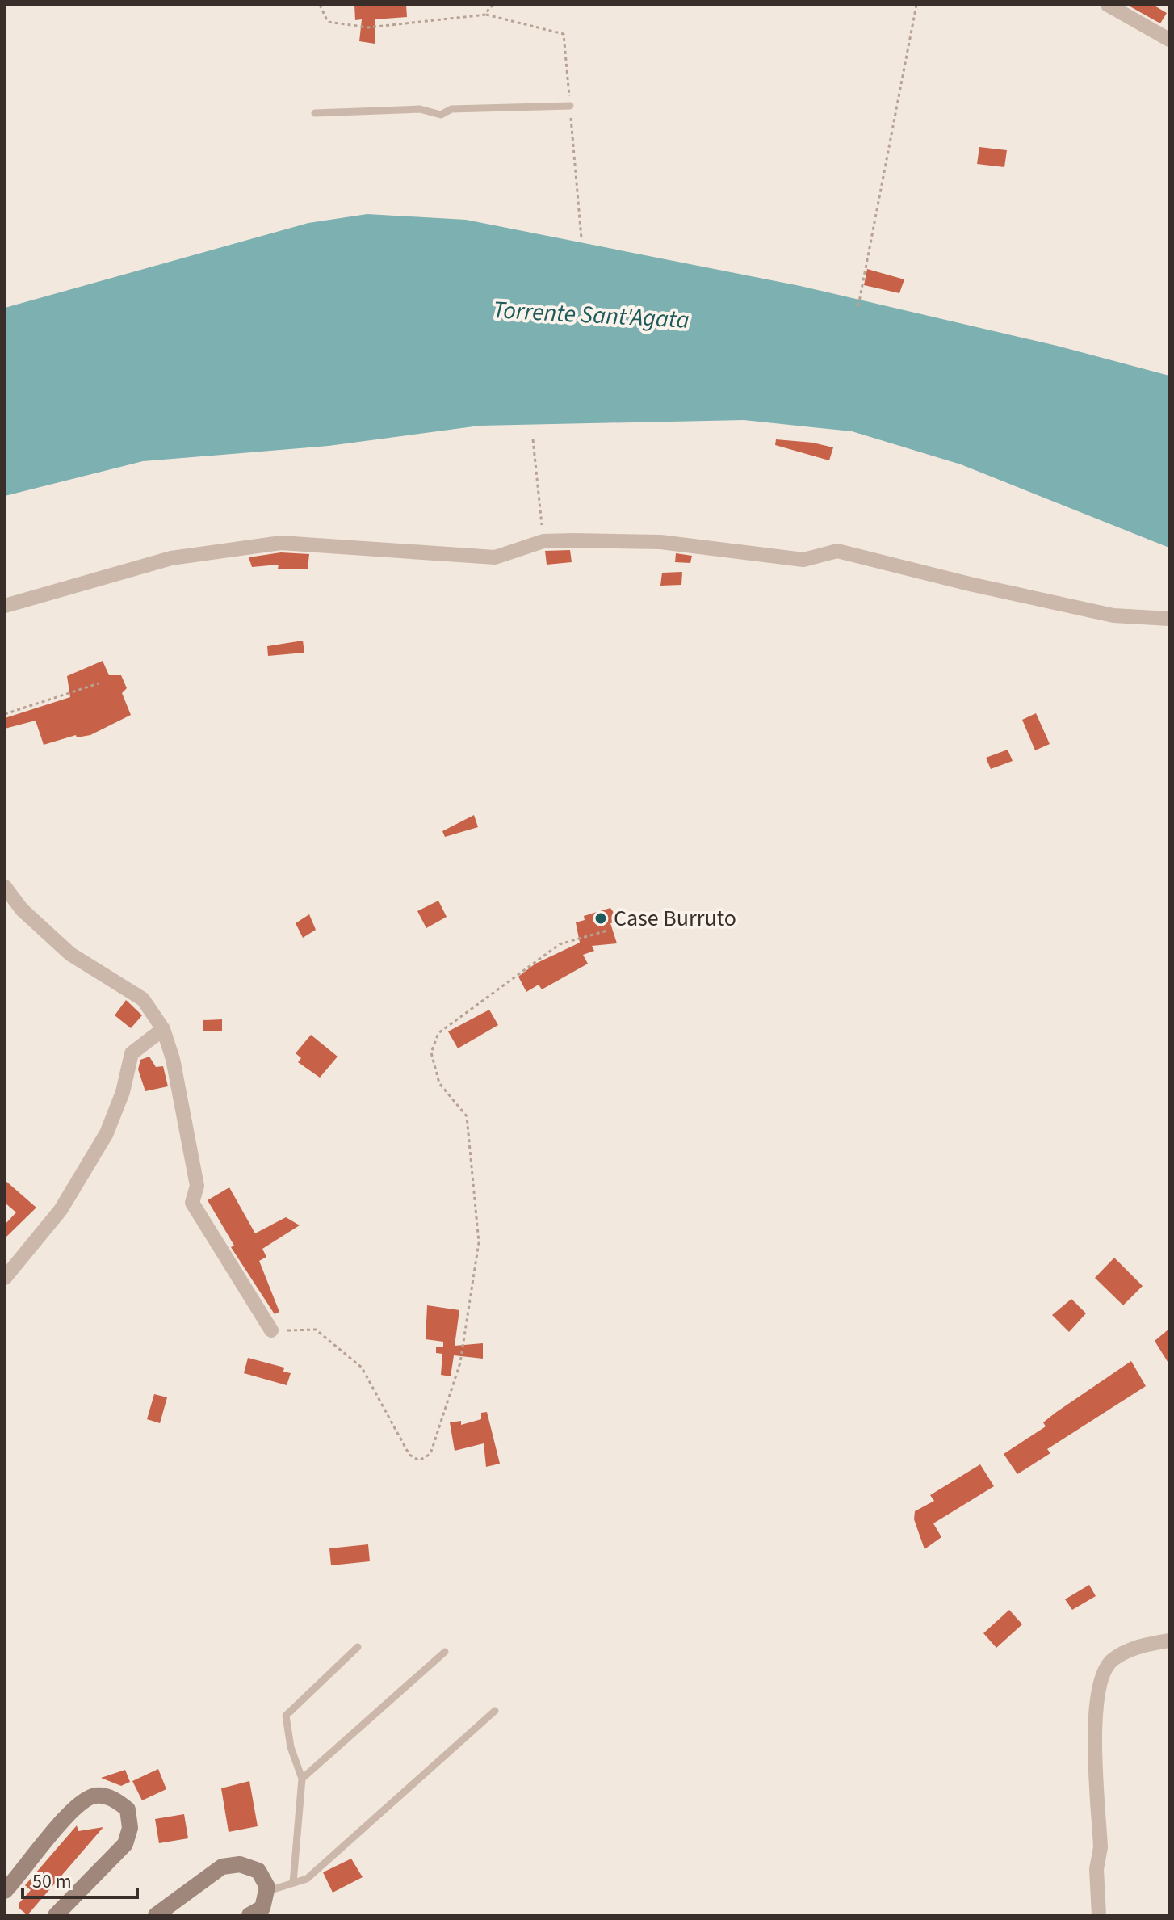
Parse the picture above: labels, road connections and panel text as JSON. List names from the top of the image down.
{
  "water": ["Torrente Sant'Agata"],
  "places": ["Case Burruto"],
  "scale_bar": "50 m"
}
